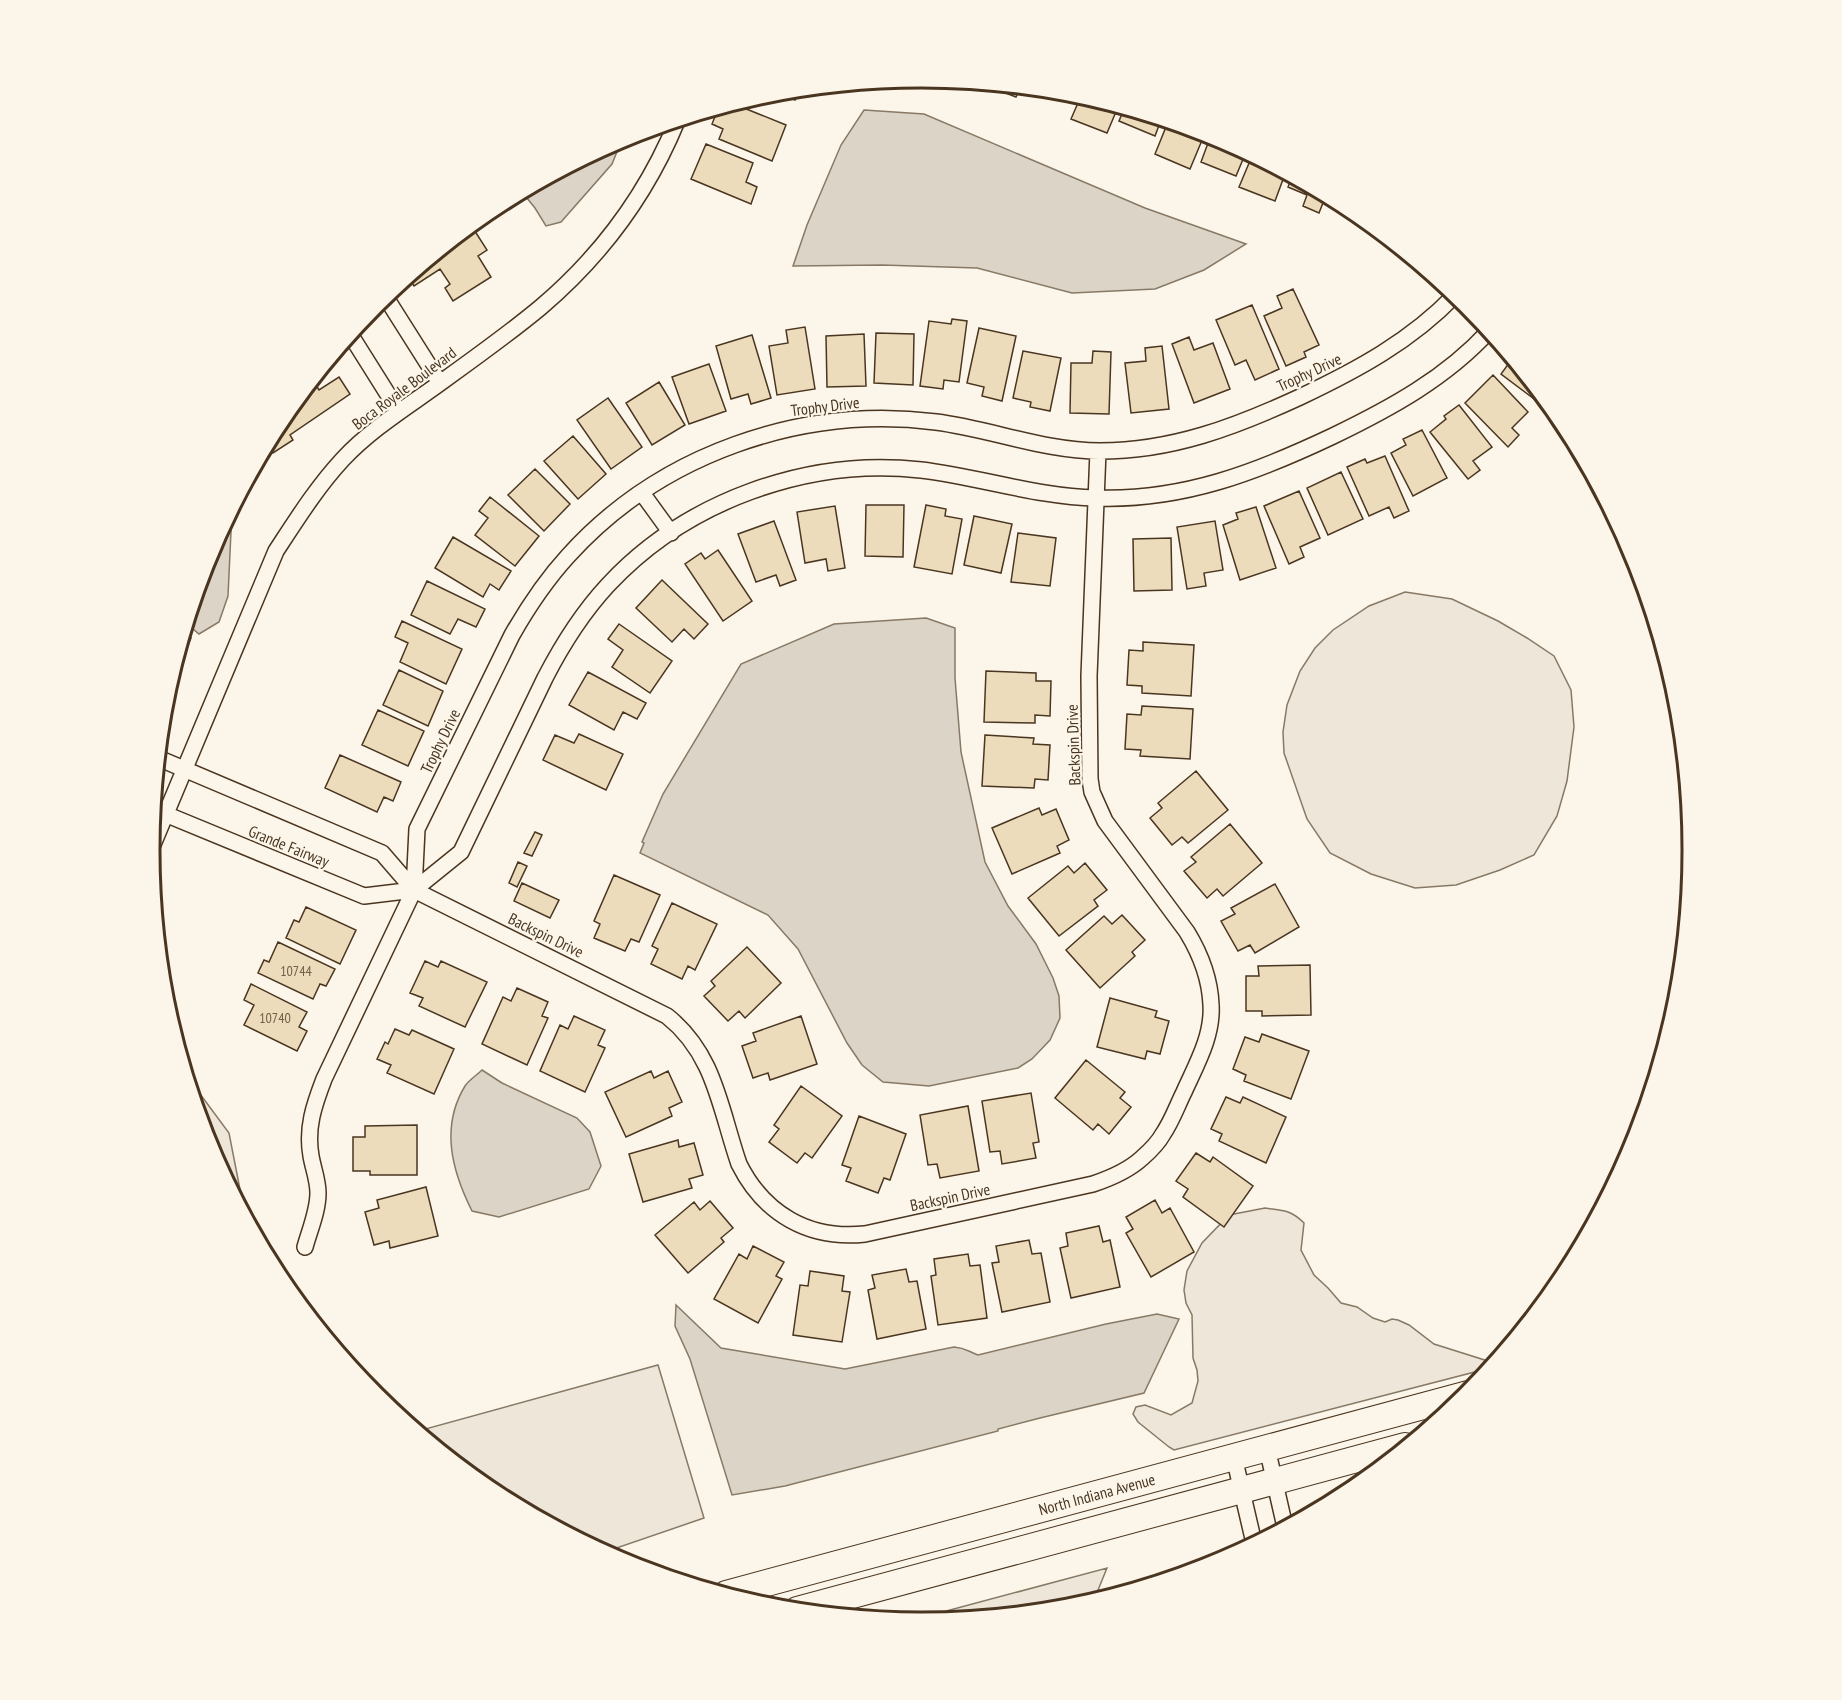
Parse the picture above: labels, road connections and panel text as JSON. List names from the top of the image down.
{
  "streets": {
    "main road": ["North Indiana Avenue"],
    "street": [
      "Trophy Drive",
      "Boca Royale Boulevard",
      "Backspin Drive",
      "Grande Fairway"
    ]
  },
  "crossings": [
    ["Trophy Drive", "Backspin Drive"],
    ["Trophy Drive", "Grande Fairway"],
    ["Boca Royale Boulevard", "Backspin Drive"],
    ["Backspin Drive", "Grande Fairway"]
  ],
  "house_numbers": ["10744", "10740"]
}
